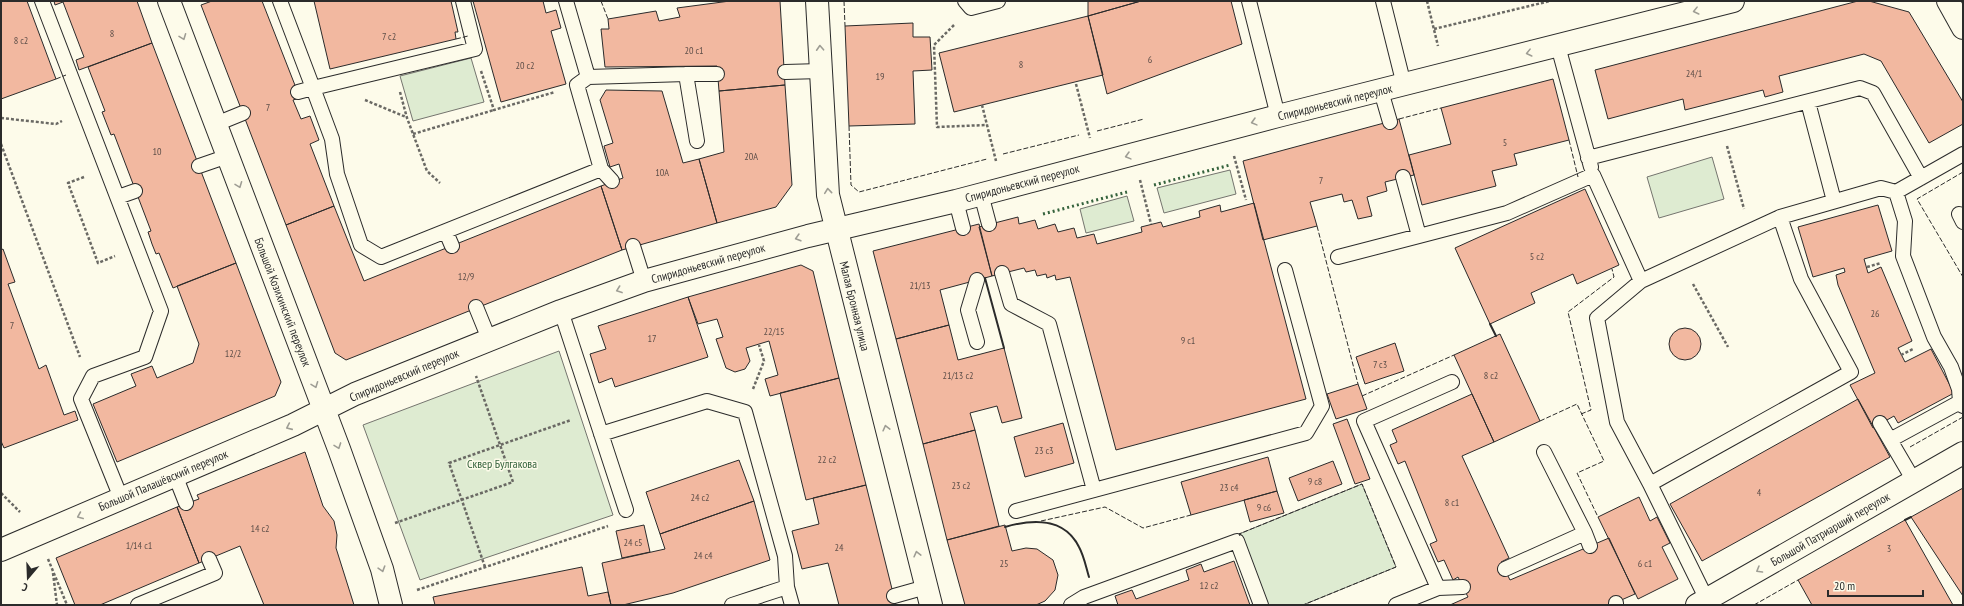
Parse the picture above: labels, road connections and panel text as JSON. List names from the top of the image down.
{
  "streets": {
    "street": [
      "Спиридоньевский переулок",
      "Большой Козихинский переулок",
      "Малая Бронная улица",
      "Большой Палашёвский переулок",
      "Большой Патриарший переулок"
    ]
  },
  "crossings": [
    ["Спиридоньевский переулок", "Большой Козихинский переулок"],
    ["Спиридоньевский переулок", "Малая Бронная улица"],
    ["Спиридоньевский переулок", "Большой Палашёвский переулок"],
    ["Большой Козихинский переулок", "Большой Палашёвский переулок"]
  ],
  "one_way": [
    "Спиридоньевский переулок",
    "Большой Козихинский переулок",
    "Малая Бронная улица",
    "Большой Палашёвский переулок",
    "Большой Патриарший переулок"
  ],
  "parks": ["Сквер Булгакова"],
  "house_numbers": [
    "8",
    "7 с2",
    "8 с2",
    "20 с1",
    "6",
    "8",
    "20 с2",
    "24/1",
    "19",
    "7",
    "5",
    "10",
    "20А",
    "10А",
    "7",
    "5 с2",
    "12/9",
    "21/13",
    "26",
    "7",
    "22/15",
    "17",
    "9 с1",
    "12/2",
    "7 с3",
    "21/13 с2",
    "8 с2",
    "23 с3",
    "22 с2",
    "9 с8",
    "23 с2",
    "23 с4",
    "4",
    "24 с2",
    "8 с1",
    "9 с6",
    "14 с2",
    "24 с5",
    "1/14 с1",
    "24",
    "3",
    "24 с4",
    "25",
    "6 с1",
    "12 с2"
  ],
  "scale_bar": "20 m",
  "north": "bottom"
}
